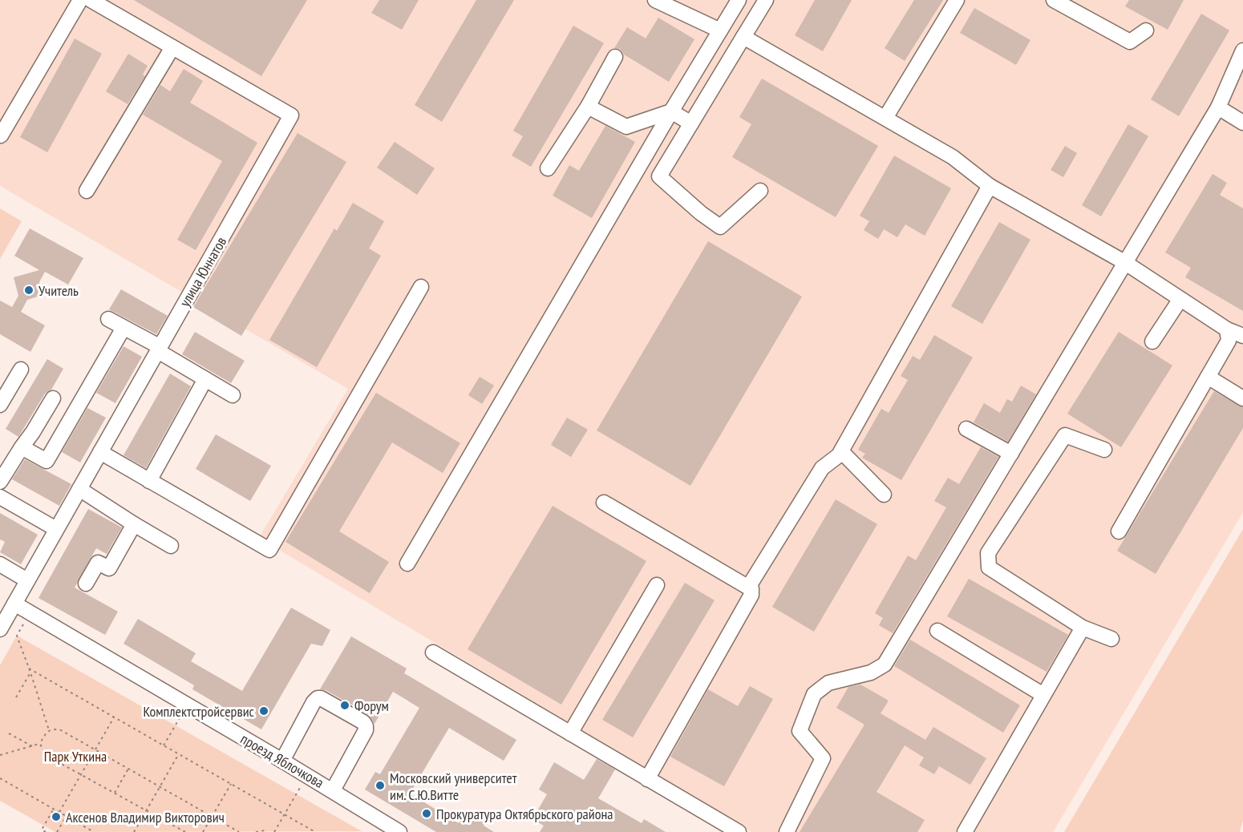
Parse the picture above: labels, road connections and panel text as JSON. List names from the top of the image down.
{
  "streets": {
    "street": ["улица Юннатов", "проезд Яблочкова"]
  },
  "crossings": [
    ["улица Юннатов", "проезд Яблочкова"]
  ],
  "parks": ["Парк Уткина"],
  "places": [
    "Учитель",
    "Форум",
    "Комплектстройсервис",
    "Московский университет им. С.Ю.Витте",
    "Прокуратура Октябрьского района",
    "Аксенов Владимир Викторович"
  ]
}
